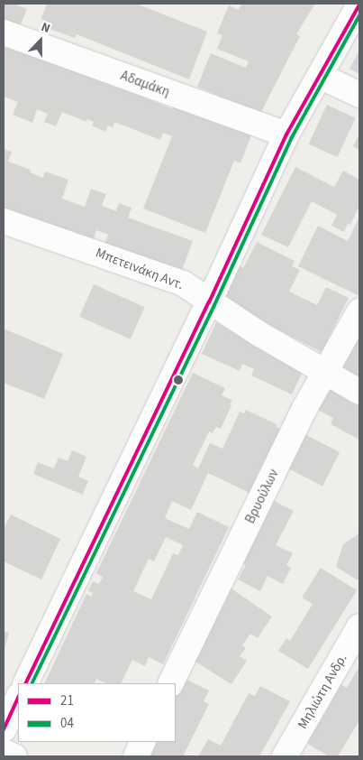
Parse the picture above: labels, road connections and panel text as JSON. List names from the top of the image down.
{
  "streets": {
    "street": [
      "Αδαμάκη",
      "Μπετεινάκη Αντ.",
      "Βρυούλων",
      "Μηλιώτη Ανδρ."
    ]
  },
  "crossings": [
    ["Μπετεινάκη Αντ.", "Βρυούλων"]
  ],
  "lines": ["transit line 21", "transit line 04"],
  "legend": ["21", "04"],
  "north": "top"
}
